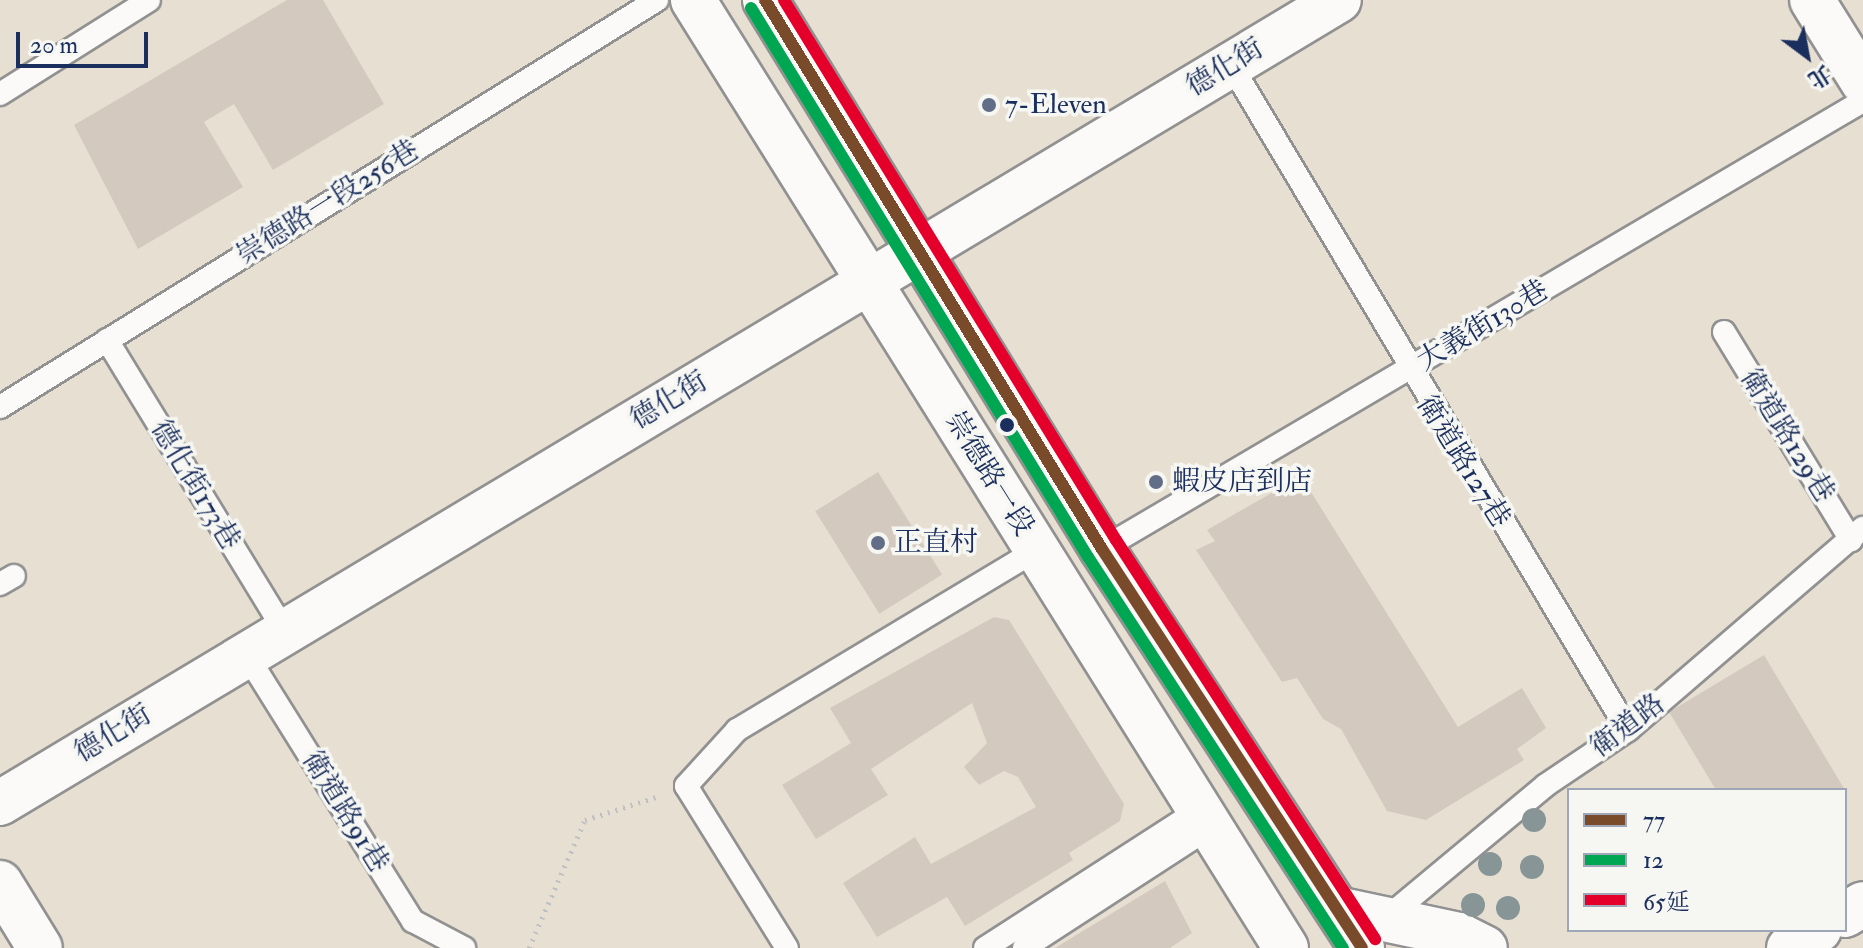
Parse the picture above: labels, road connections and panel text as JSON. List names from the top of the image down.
{
  "streets": {
    "main road": ["德化街", "崇德路一段"],
    "lane": [
      "崇德路一段256巷",
      "大義街130巷",
      "衛道路129巷",
      "衛道路127巷",
      "德化街173巷",
      "衛道路",
      "衛道路91巷"
    ]
  },
  "crossings": [
    ["德化街", "衛道路127巷"],
    ["德化街", "崇德路一段"],
    ["德化街", "德化街173巷"],
    ["德化街", "衛道路91巷"],
    ["崇德路一段256巷", "德化街173巷"],
    ["大義街130巷", "衛道路127巷"],
    ["大義街130巷", "崇德路一段"],
    ["衛道路129巷", "衛道路"],
    ["衛道路127巷", "衛道路"],
    ["崇德路一段", "衛道路"]
  ],
  "places": ["7-Eleven", "蝦皮店到店", "正直村"],
  "lines": ["transit line 77", "transit line 65延", "transit line 12"],
  "legend": ["77", "12", "65延"],
  "scale_bar": "20 m",
  "north": "bottom right"
}
